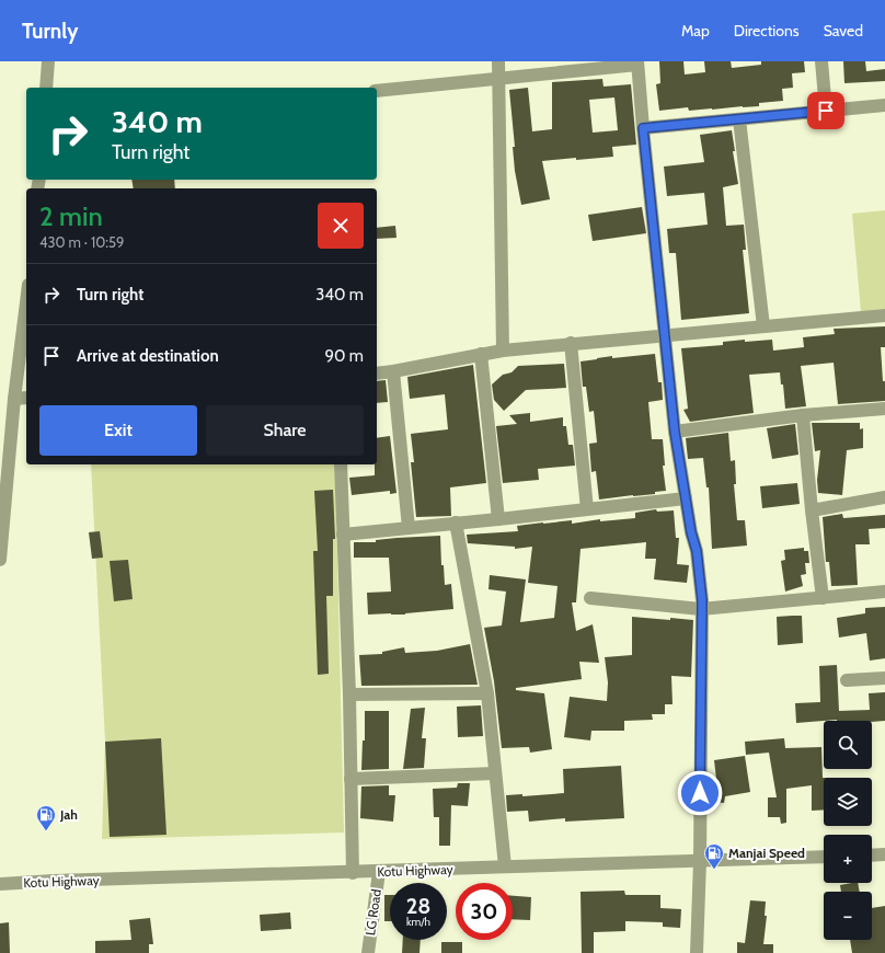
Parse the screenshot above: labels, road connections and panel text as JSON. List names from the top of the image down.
{
  "streets": {
    "street": ["Kotu Highway", "LG Road"]
  },
  "crossings": [
    ["Kotu Highway", "LG Road"]
  ],
  "places": {
    "fuel station": ["Jah", "Manjai Speed"]
  },
  "page": {
    "header": "Turnly",
    "nav": ["Map", "Directions", "Saved"],
    "turn": ["340 m", "Turn right"],
    "heading": ["2 min", "430 m · 10:59"],
    "list": [
      {
        "name": "Turn right",
        "value": "340 m"
      },
      {
        "name": "Arrive at destination",
        "value": "90 m"
      }
    ],
    "buttons": ["Exit", "Share"],
    "map_buttons": ["+", "−"],
    "speed": "28 km/h",
    "limit": "30"
  }
}
